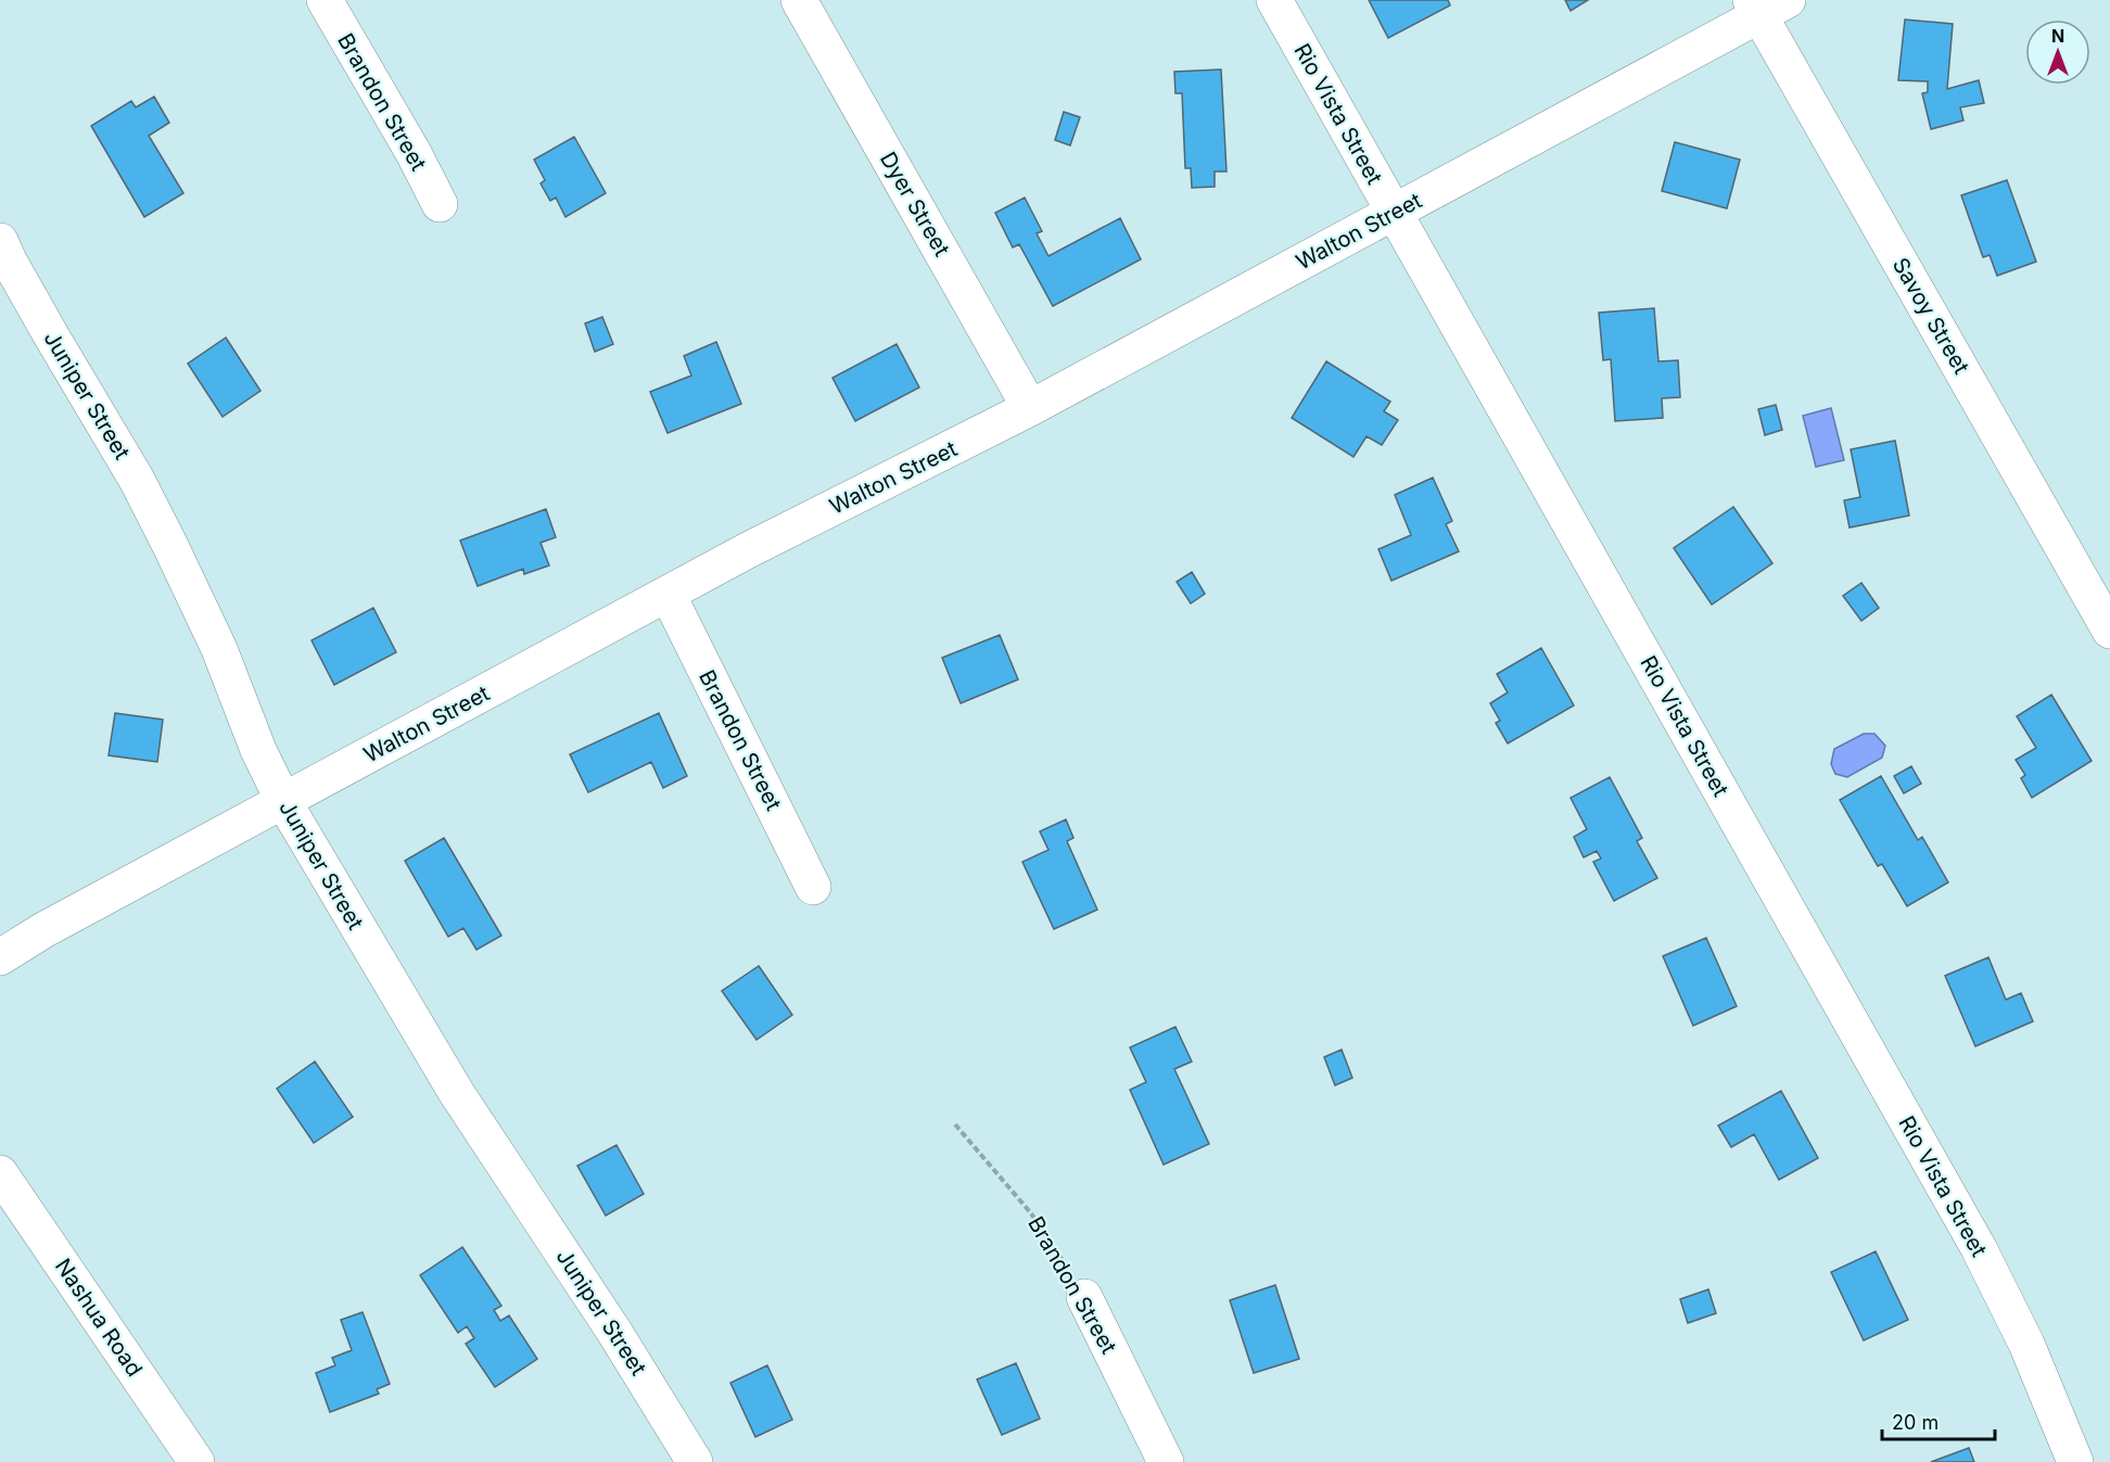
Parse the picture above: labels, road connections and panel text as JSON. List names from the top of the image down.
{
  "streets": {
    "street": [
      "Brandon Street",
      "Rio Vista Street",
      "Dyer Street",
      "Walton Street",
      "Savoy Street",
      "Juniper Street",
      "Nashua Road"
    ]
  },
  "crossings": [
    ["Brandon Street", "Walton Street"],
    ["Rio Vista Street", "Walton Street"],
    ["Dyer Street", "Walton Street"],
    ["Walton Street", "Savoy Street"],
    ["Walton Street", "Juniper Street"]
  ],
  "scale_bar": "20 m",
  "north": "top"
}
